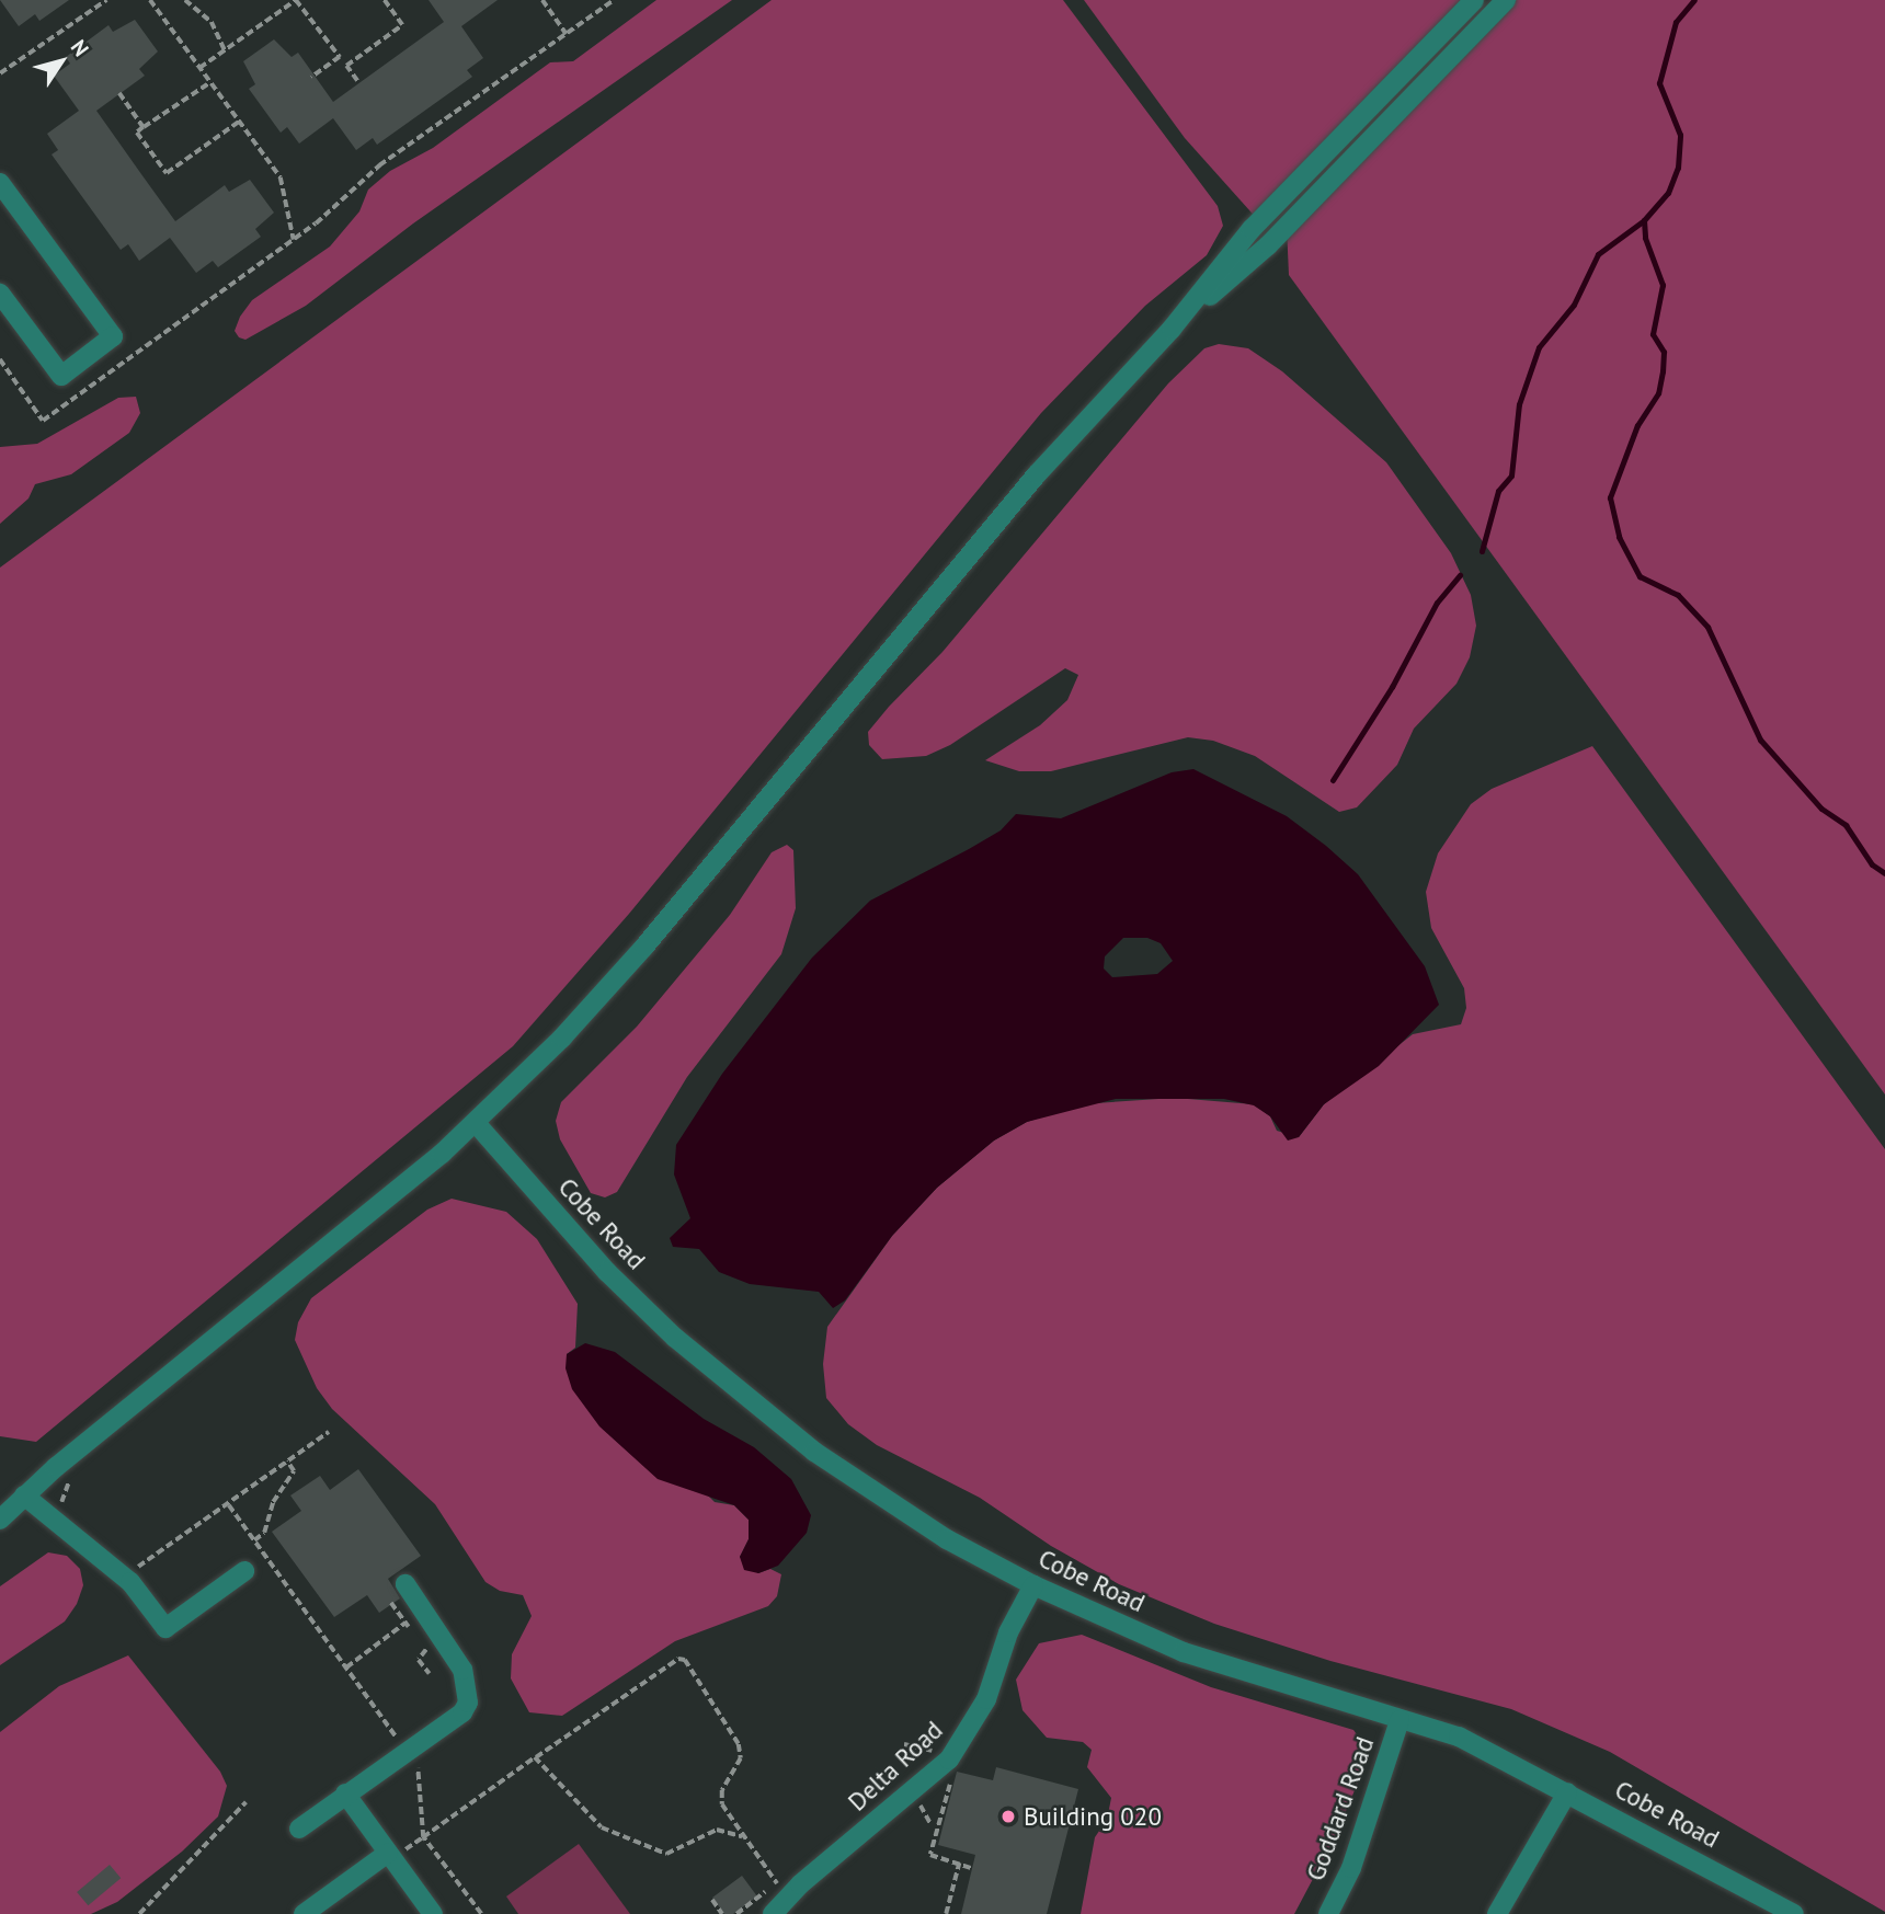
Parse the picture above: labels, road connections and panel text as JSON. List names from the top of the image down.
{
  "streets": {
    "street": ["Cobe Road", "Delta Road", "Goddard Road"]
  },
  "crossings": [
    ["Cobe Road", "Delta Road"],
    ["Cobe Road", "Goddard Road"]
  ],
  "places": ["Building 020"],
  "north": "top right"
}
